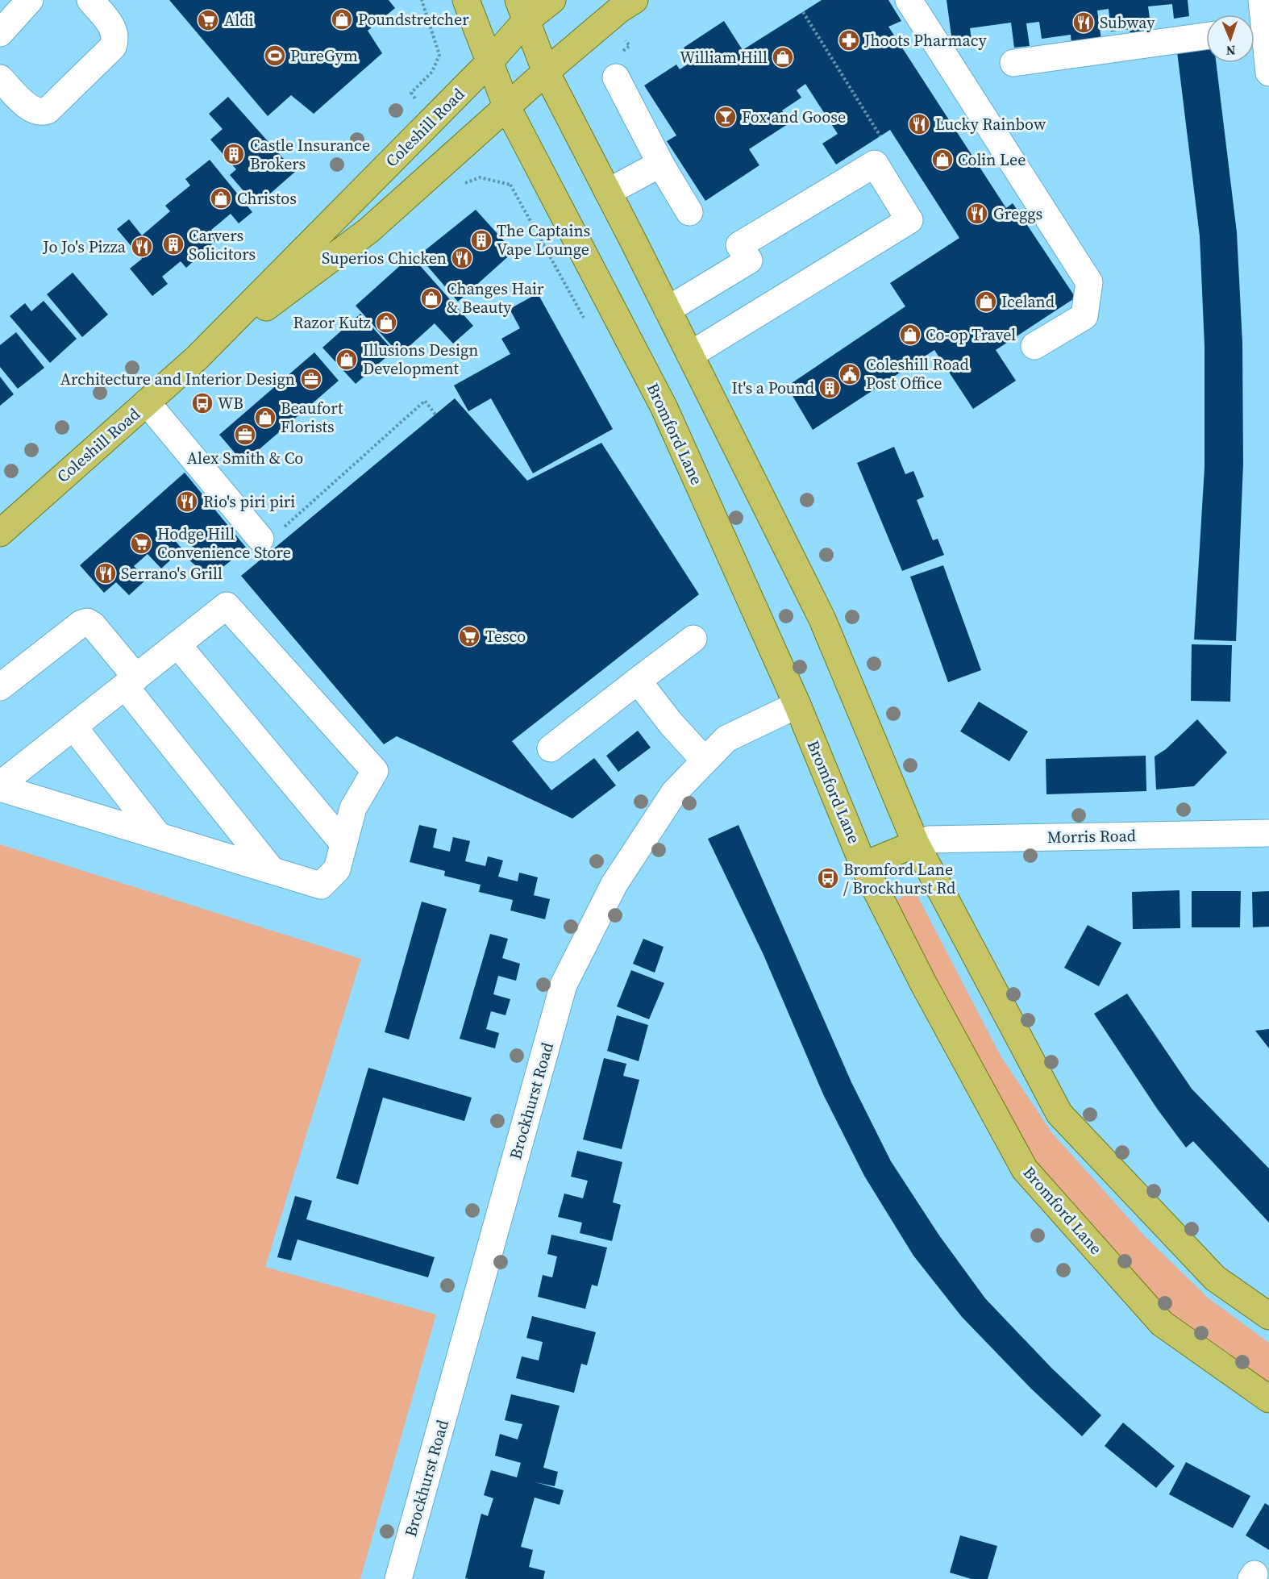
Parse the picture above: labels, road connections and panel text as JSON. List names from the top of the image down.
{
  "streets": {
    "main road": ["Coleshill Road", "Bromford Lane"],
    "street": ["Morris Road", "Brockhurst Road"]
  },
  "crossings": [
    ["Coleshill Road", "Bromford Lane"],
    ["Bromford Lane", "Brockhurst Road"]
  ],
  "places": {
    "shop": [
      "Poundstretcher",
      "William Hill",
      "Colin Lee",
      "Christos",
      "Changes Hair & Beauty",
      "Iceland",
      "Razor Kutz",
      "Co-op Travel",
      "Illusions Design Development",
      "Beaufort Florists"
    ],
    "supermarket": ["Aldi", "Hodge Hill Convenience Store", "Tesco"],
    "restaurant": [
      "Subway",
      "Lucky Rainbow",
      "Greggs",
      "Jo Jo's Pizza",
      "Superios Chicken",
      "Rio's piri piri",
      "Serrano's Grill"
    ],
    "pharmacy": ["Jhoots Pharmacy"],
    "sports": ["PureGym"],
    "bar": ["Fox and Goose"],
    "building": [
      "Castle Insurance Brokers",
      "The Captains Vape Lounge",
      "Carvers Solicitors",
      "It's a Pound"
    ],
    "public building": ["Coleshill Road Post Office"],
    "office": ["Architecture and Interior Design", "Alex Smith & Co"],
    "bus stop": ["WB", "Bromford Lane / Brockhurst Rd"]
  },
  "north": "bottom"
}
